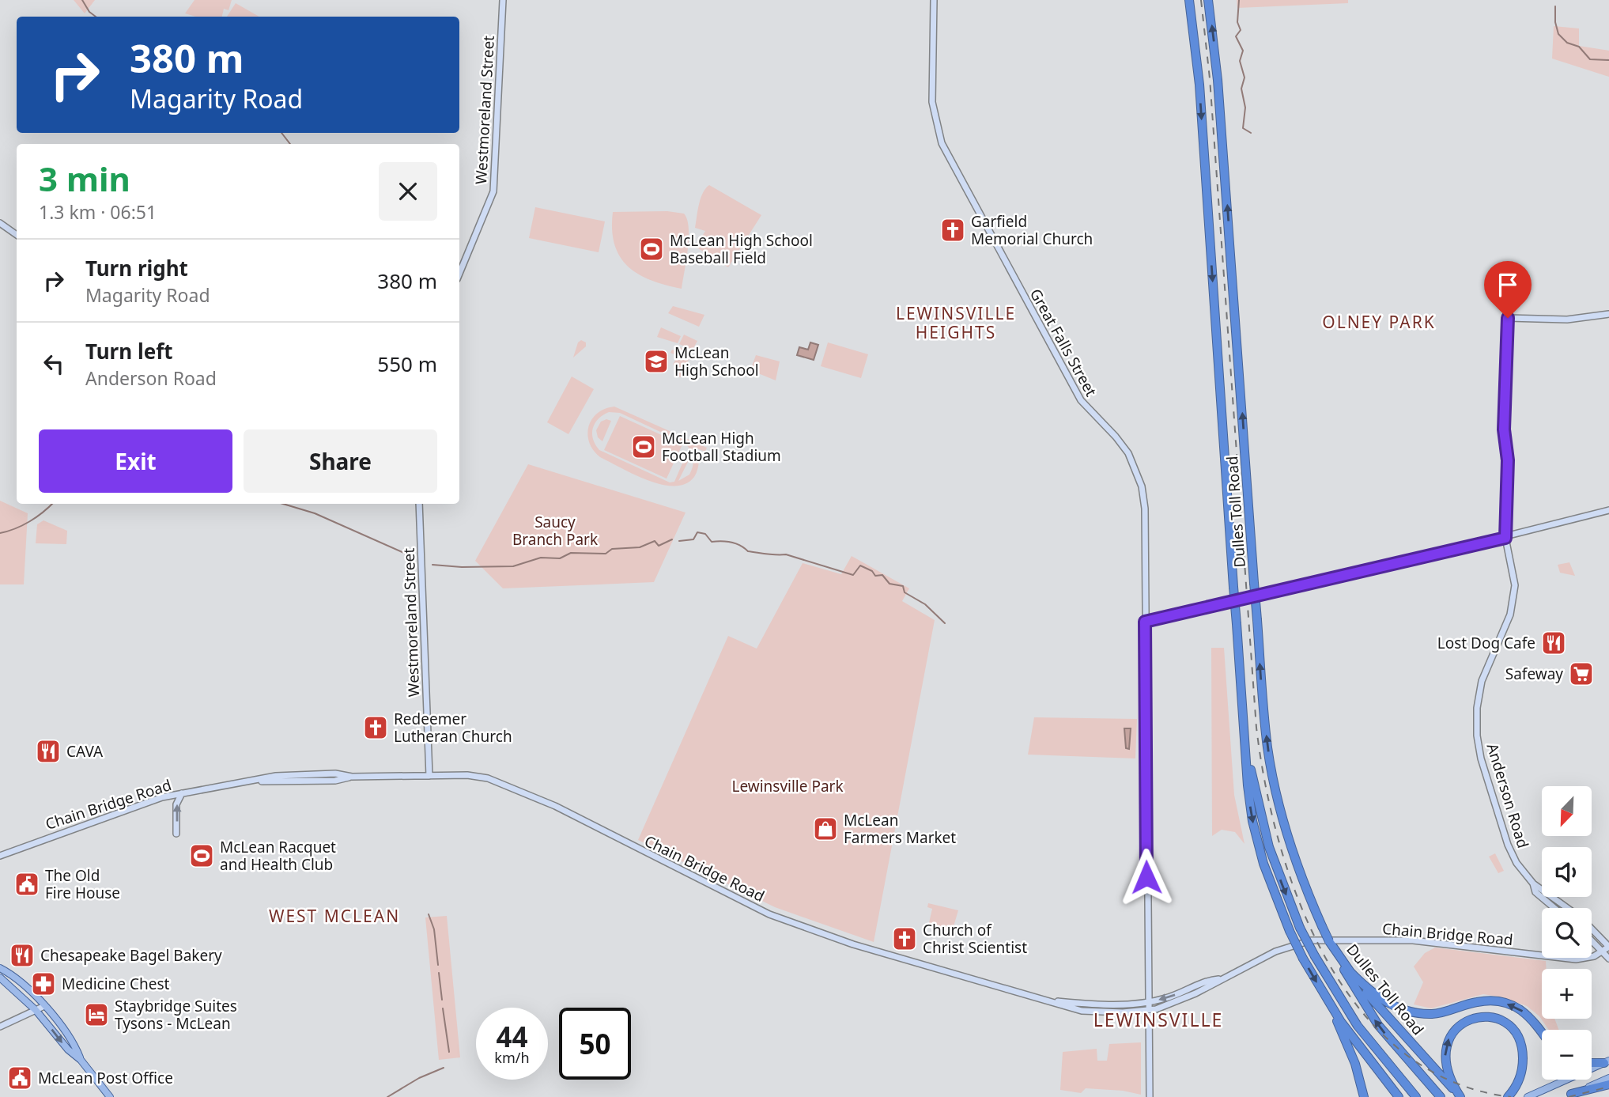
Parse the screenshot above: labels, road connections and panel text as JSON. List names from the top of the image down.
{
  "streets": {
    "highway": ["Dulles Toll Road"],
    "main road": [
      "Westmoreland Street",
      "Great Falls Street",
      "Anderson Road",
      "Chain Bridge Road"
    ]
  },
  "crossings": [
    ["Westmoreland Street", "Chain Bridge Road"],
    ["Great Falls Street", "Chain Bridge Road"],
    ["Anderson Road", "Chain Bridge Road"]
  ],
  "districts": [
    "LEWINSVILLE HEIGHTS",
    "OLNEY PARK",
    "WEST MCLEAN",
    "LEWINSVILLE"
  ],
  "parks": ["Saucy Branch Park", "Lewinsville Park"],
  "places": {
    "church": ["Garfield Memorial Church", "Redeemer Lutheran Church", "Church of Christ Scientist"],
    "sports": ["McLean High School Baseball Field", "McLean High Football Stadium", "McLean Racquet and Health Club"],
    "school or university": ["McLean High School"],
    "restaurant": ["Lost Dog Cafe", "CAVA", "Chesapeake Bagel Bakery"],
    "supermarket": ["Safeway"],
    "shop": ["McLean Farmers Market"],
    "public building": ["The Old Fire House", "McLean Post Office"],
    "pharmacy": ["Medicine Chest"],
    "hotel": ["Staybridge Suites Tysons - McLean"]
  },
  "north": "bottom left",
  "page": {
    "turn": ["380 m", "Magarity Road"],
    "heading": ["3 min", "1.3 km · 06:51"],
    "list": [
      {
        "name": "Turn right",
        "note": "Magarity Road",
        "value": "380 m"
      },
      {
        "name": "Turn left",
        "note": "Anderson Road",
        "value": "550 m"
      }
    ],
    "buttons": ["Exit", "Share"],
    "map_buttons": ["+", "−"],
    "speed": "44 km/h",
    "limit": "50"
  }
}
